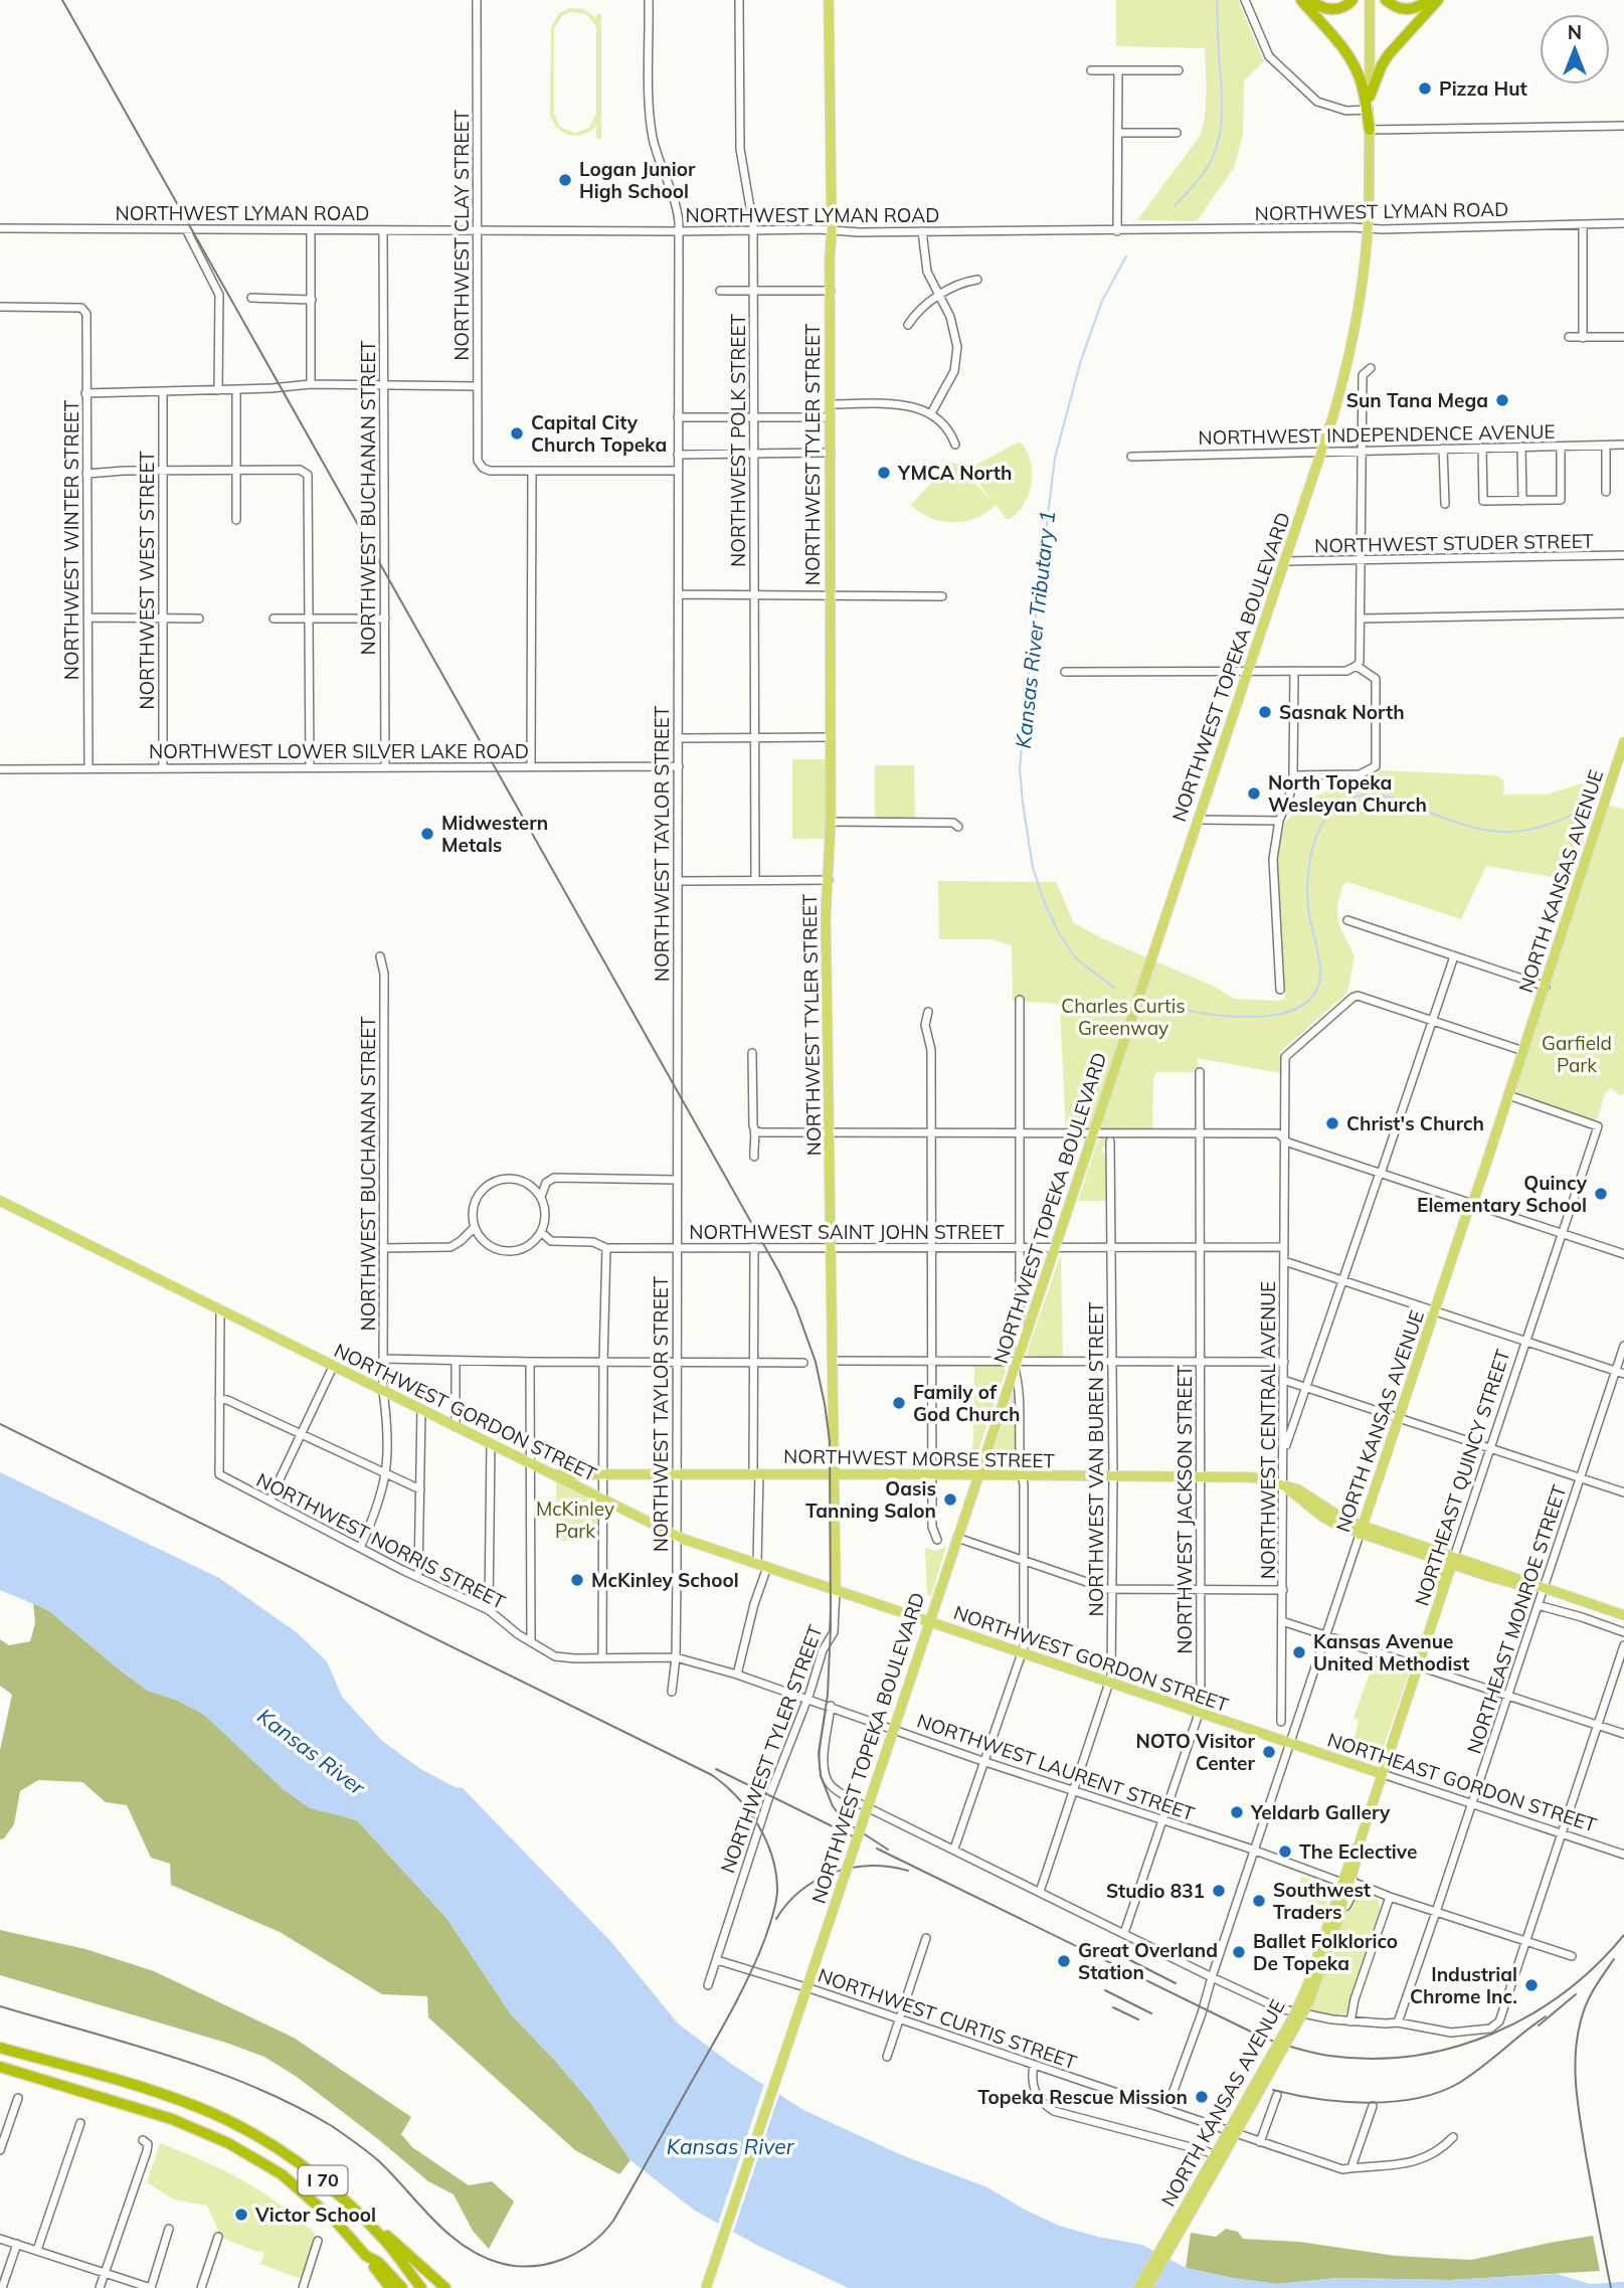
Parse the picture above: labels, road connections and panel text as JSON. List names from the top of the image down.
{
  "streets": {
    "highway": ["I 70"],
    "main road": [
      "NORTHWEST TYLER STREET",
      "NORTHWEST TOPEKA BOULEVARD",
      "NORTH KANSAS AVENUE",
      "NORTHWEST GORDON STREET",
      "NORTHWEST MORSE STREET",
      "NORTHEAST QUINCY STREET",
      "NORTHEAST GORDON STREET"
    ],
    "street": [
      "NORTHWEST LYMAN ROAD",
      "NORTHWEST CLAY STREET",
      "NORTHWEST INDEPENDENCE AVENUE",
      "NORTHWEST POLK STREET",
      "NORTHWEST BUCHANAN STREET",
      "NORTHWEST WINTER STREET",
      "NORTHWEST STUDER STREET",
      "NORTHWEST WEST STREET",
      "NORTHWEST LOWER SILVER LAKE ROAD",
      "NORTHWEST TAYLOR STREET",
      "NORTHWEST SAINT JOHN STREET",
      "NORTHWEST CENTRAL AVENUE",
      "NORTHWEST VAN BUREN STREET",
      "NORTHWEST JACKSON STREET",
      "NORTHWEST NORRIS STREET",
      "NORTHEAST MONROE STREET",
      "NORTHWEST LAURENT STREET",
      "NORTHWEST CURTIS STREET"
    ]
  },
  "crossings": [
    ["NORTHWEST LYMAN ROAD", "NORTHWEST CLAY STREET"],
    ["NORTHWEST LYMAN ROAD", "NORTHWEST POLK STREET"],
    ["NORTHWEST LYMAN ROAD", "NORTHWEST TYLER STREET"],
    ["NORTHWEST LYMAN ROAD", "NORTHWEST BUCHANAN STREET"],
    ["NORTHWEST LYMAN ROAD", "NORTHWEST TOPEKA BOULEVARD"],
    ["NORTHWEST LYMAN ROAD", "NORTHWEST TAYLOR STREET"],
    ["NORTHWEST INDEPENDENCE AVENUE", "NORTHWEST TOPEKA BOULEVARD"],
    ["NORTHWEST TYLER STREET", "NORTHWEST SAINT JOHN STREET"],
    ["NORTHWEST TYLER STREET", "NORTHWEST GORDON STREET"],
    ["NORTHWEST TYLER STREET", "NORTHWEST MORSE STREET"],
    ["NORTHWEST TYLER STREET", "NORTHWEST LAURENT STREET"],
    ["NORTHWEST TYLER STREET", "NORTHWEST CURTIS STREET"],
    ["NORTHWEST BUCHANAN STREET", "NORTHWEST LOWER SILVER LAKE ROAD"],
    ["NORTHWEST BUCHANAN STREET", "NORTHWEST GORDON STREET"],
    ["NORTHWEST BUCHANAN STREET", "NORTHWEST NORRIS STREET"],
    ["NORTHWEST WINTER STREET", "NORTHWEST LOWER SILVER LAKE ROAD"],
    ["NORTHWEST STUDER STREET", "NORTHWEST TOPEKA BOULEVARD"],
    ["NORTHWEST WEST STREET", "NORTHWEST LOWER SILVER LAKE ROAD"],
    ["NORTHWEST TOPEKA BOULEVARD", "NORTHWEST SAINT JOHN STREET"],
    ["NORTHWEST TOPEKA BOULEVARD", "NORTHWEST GORDON STREET"],
    ["NORTHWEST TOPEKA BOULEVARD", "NORTHWEST MORSE STREET"],
    ["NORTHWEST LOWER SILVER LAKE ROAD", "NORTHWEST TAYLOR STREET"],
    ["NORTHWEST TAYLOR STREET", "NORTHWEST SAINT JOHN STREET"],
    ["NORTHWEST TAYLOR STREET", "NORTHWEST GORDON STREET"],
    ["NORTHWEST TAYLOR STREET", "NORTHWEST MORSE STREET"],
    ["NORTHWEST TAYLOR STREET", "NORTHWEST LAURENT STREET"],
    ["NORTH KANSAS AVENUE", "NORTHWEST GORDON STREET"],
    ["NORTH KANSAS AVENUE", "NORTHWEST MORSE STREET"],
    ["NORTH KANSAS AVENUE", "NORTHEAST QUINCY STREET"],
    ["NORTH KANSAS AVENUE", "NORTHWEST LAURENT STREET"],
    ["NORTH KANSAS AVENUE", "NORTHEAST GORDON STREET"],
    ["NORTH KANSAS AVENUE", "NORTHWEST CURTIS STREET"],
    ["NORTHWEST SAINT JOHN STREET", "NORTHWEST CENTRAL AVENUE"],
    ["NORTHWEST SAINT JOHN STREET", "NORTHWEST VAN BUREN STREET"],
    ["NORTHWEST SAINT JOHN STREET", "NORTHWEST JACKSON STREET"],
    ["NORTHWEST GORDON STREET", "NORTHWEST MORSE STREET"],
    ["NORTHWEST GORDON STREET", "NORTHWEST VAN BUREN STREET"],
    ["NORTHWEST GORDON STREET", "NORTHWEST JACKSON STREET"],
    ["NORTHWEST GORDON STREET", "NORTHEAST GORDON STREET"],
    ["NORTHWEST CENTRAL AVENUE", "NORTHWEST MORSE STREET"],
    ["NORTHWEST MORSE STREET", "NORTHWEST VAN BUREN STREET"],
    ["NORTHWEST MORSE STREET", "NORTHWEST JACKSON STREET"],
    ["NORTHWEST VAN BUREN STREET", "NORTHWEST LAURENT STREET"],
    ["NORTHEAST QUINCY STREET", "NORTHWEST LAURENT STREET"],
    ["NORTHEAST QUINCY STREET", "NORTHEAST GORDON STREET"],
    ["NORTHWEST JACKSON STREET", "NORTHWEST LAURENT STREET"],
    ["NORTHWEST NORRIS STREET", "NORTHWEST LAURENT STREET"],
    ["NORTHEAST MONROE STREET", "NORTHWEST LAURENT STREET"],
    ["NORTHEAST MONROE STREET", "NORTHEAST GORDON STREET"]
  ],
  "water": ["Kansas River Tributary 1", "Kansas River"],
  "parks": ["Charles Curtis Greenway", "Garfield Park", "McKinley Park"],
  "places": [
    "Pizza Hut",
    "Logan Junior High School",
    "Sun Tana Mega",
    "Capital City Church Topeka",
    "YMCA North",
    "Sasnak North",
    "North Topeka Wesleyan Church",
    "Midwestern Metals",
    "Christ's Church",
    "Quincy Elementary School",
    "Family of God Church",
    "Oasis Tanning Salon",
    "McKinley School",
    "Kansas Avenue United Methodist",
    "NOTO Visitor Center",
    "Yeldarb Gallery",
    "The Eclective",
    "Studio 831",
    "Southwest Traders",
    "Ballet Folklorico De Topeka",
    "Great Overland Station",
    "Industrial Chrome Inc.",
    "Topeka Rescue Mission",
    "Victor School"
  ],
  "north": "top"
}
